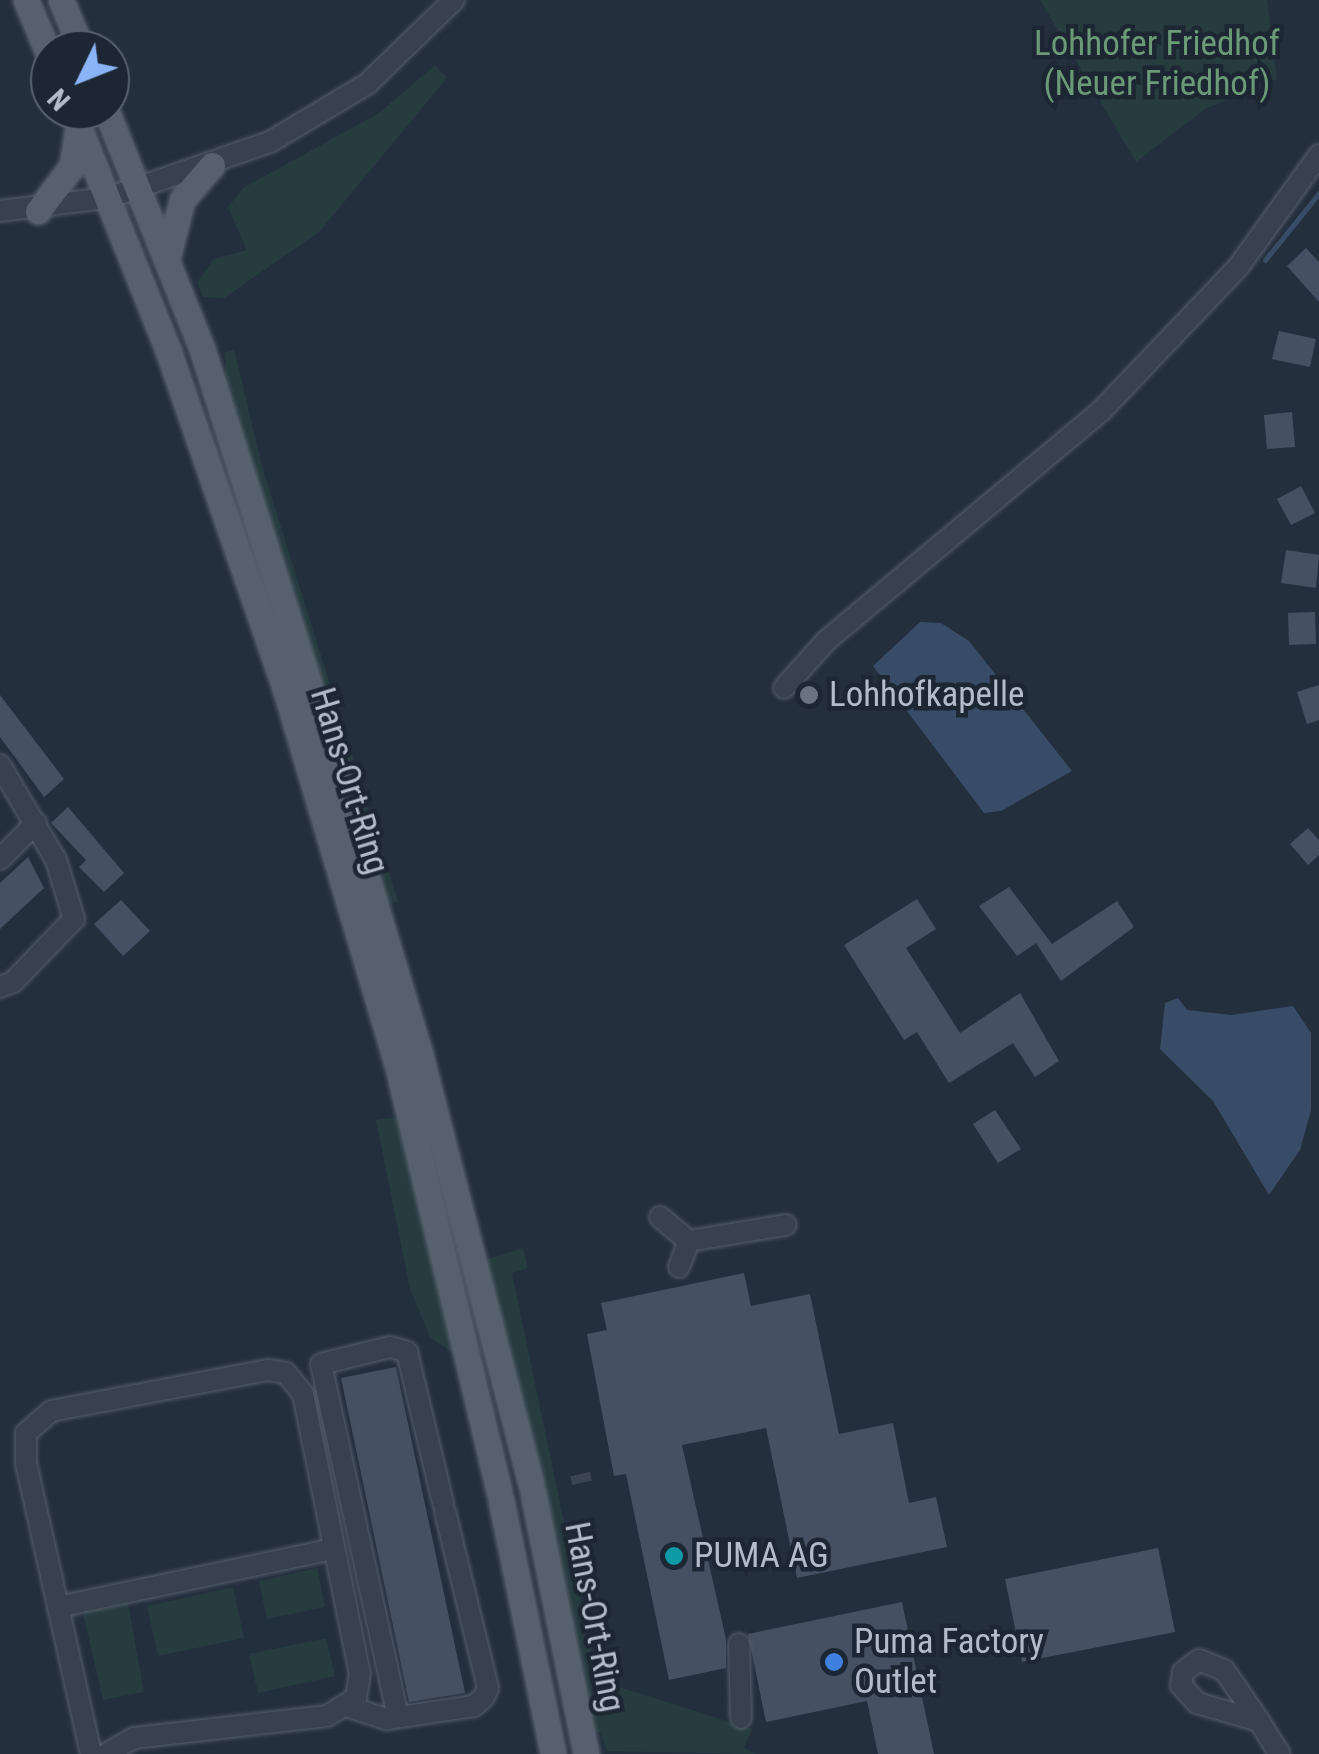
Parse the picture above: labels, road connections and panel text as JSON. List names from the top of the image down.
{
  "streets": {
    "main road": ["Hans-Ort-Ring"]
  },
  "parks": ["Lohhofer Friedhof (Neuer Friedhof)"],
  "places": ["Lohhofkapelle", "PUMA AG", "Puma Factory Outlet"],
  "north": "bottom left"
}
